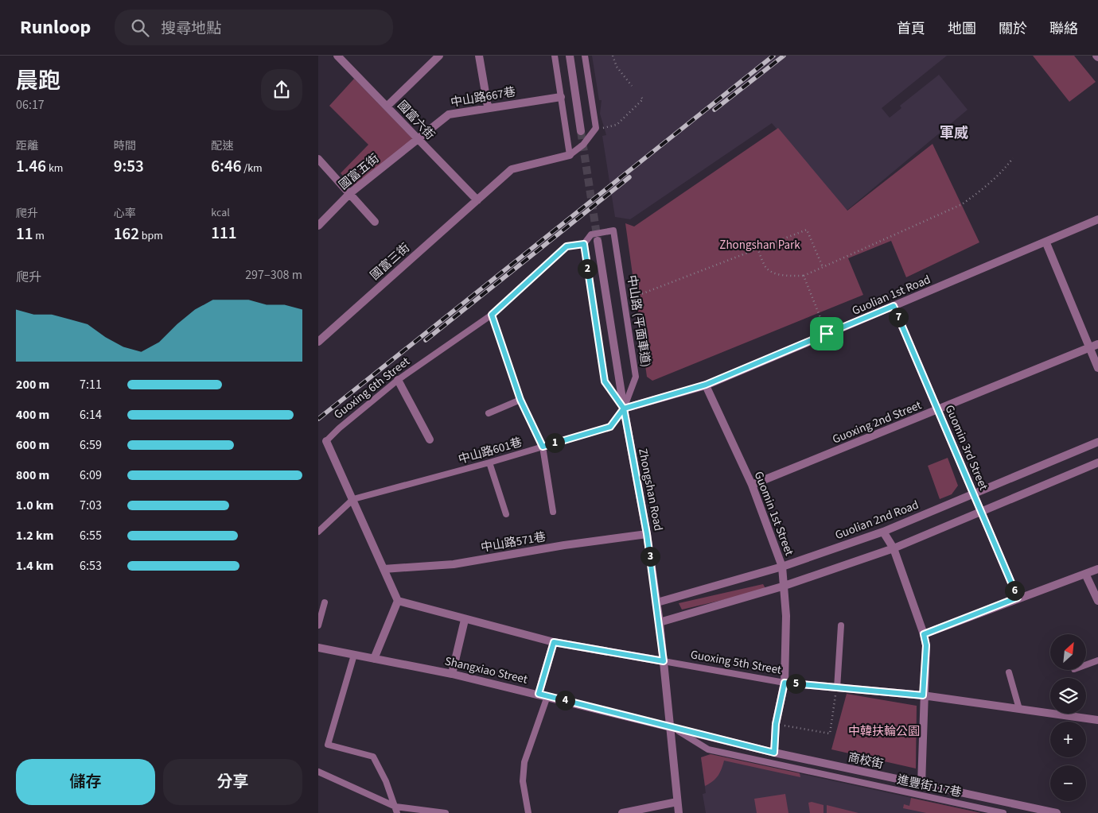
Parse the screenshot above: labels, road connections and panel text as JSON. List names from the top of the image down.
{
  "streets": {
    "street": [
      "中山路667巷",
      "國富六街",
      "國富五街",
      "國富三街",
      "Guolian 1st Road",
      "Guoxing 6th Street",
      "Guoxing 2nd Street",
      "Guomin 3rd Street",
      "Zhongshan Road",
      "Guomin 1st Street",
      "Guolian 2nd Road",
      "中山路571巷",
      "Guoxing 5th Street",
      "Shangxiao Street",
      "商校街"
    ],
    "lane": ["中山路 (平面車道)", "中山路601巷", "進豐街117巷"]
  },
  "crossings": [
    ["中山路667巷", "國富六街"],
    ["中山路667巷", "國富五街"],
    ["國富六街", "國富五街"],
    ["國富六街", "國富三街"],
    ["Guolian 1st Road", "中山路 (平面車道)"],
    ["Guolian 1st Road", "Guomin 3rd Street"],
    ["Guolian 1st Road", "中山路601巷"],
    ["Guolian 1st Road", "Zhongshan Road"],
    ["Guolian 1st Road", "Guomin 1st Street"],
    ["中山路 (平面車道)", "Guoxing 6th Street"],
    ["中山路 (平面車道)", "中山路601巷"],
    ["中山路 (平面車道)", "Zhongshan Road"],
    ["Guoxing 6th Street", "中山路601巷"],
    ["Guoxing 6th Street", "中山路571巷"],
    ["Guoxing 6th Street", "Guoxing 5th Street"],
    ["Guoxing 2nd Street", "Guomin 3rd Street"],
    ["Guoxing 2nd Street", "Guomin 1st Street"],
    ["Guomin 3rd Street", "Guolian 2nd Road"],
    ["中山路601巷", "Zhongshan Road"],
    ["Zhongshan Road", "Guolian 2nd Road"],
    ["Zhongshan Road", "中山路571巷"],
    ["Zhongshan Road", "Guoxing 5th Street"],
    ["Zhongshan Road", "Shangxiao Street"],
    ["Zhongshan Road", "商校街"],
    ["Zhongshan Road", "進豐街117巷"],
    ["Guomin 1st Street", "Guolian 2nd Road"],
    ["Guomin 1st Street", "Guoxing 5th Street"],
    ["Guomin 1st Street", "商校街"],
    ["Shangxiao Street", "商校街"],
    ["Shangxiao Street", "進豐街117巷"],
    ["商校街", "進豐街117巷"]
  ],
  "districts": ["軍威"],
  "parks": ["Zhongshan Park", "中韓扶輪公園"],
  "north": "top right",
  "page": {
    "header": "Runloop",
    "search": "搜尋地點",
    "nav": [
      "首頁",
      "地圖",
      "關於",
      "聯絡"
    ],
    "heading": ["晨跑", "06:17"],
    "stats": [
      ["距離", "1.46 km"],
      ["時間", "9:53"],
      ["配速", "6:46 /km"],
      ["爬升", "11 m"],
      ["心率", "162 bpm"],
      ["kcal", "111"]
    ],
    "chart": ["爬升", "297–308 m"],
    "pins": [
      "2",
      "7",
      "1",
      "3",
      "6",
      "5",
      "4"
    ],
    "list": [
      {
        "name": "200 m",
        "note": "7:11"
      },
      {
        "name": "400 m",
        "note": "6:14"
      },
      {
        "name": "600 m",
        "note": "6:59"
      },
      {
        "name": "800 m",
        "note": "6:09"
      },
      {
        "name": "1.0 km",
        "note": "7:03"
      },
      {
        "name": "1.2 km",
        "note": "6:55"
      },
      {
        "name": "1.4 km",
        "note": "6:53"
      }
    ],
    "map_buttons": ["+", "−"],
    "buttons": ["儲存", "分享"]
  }
}
